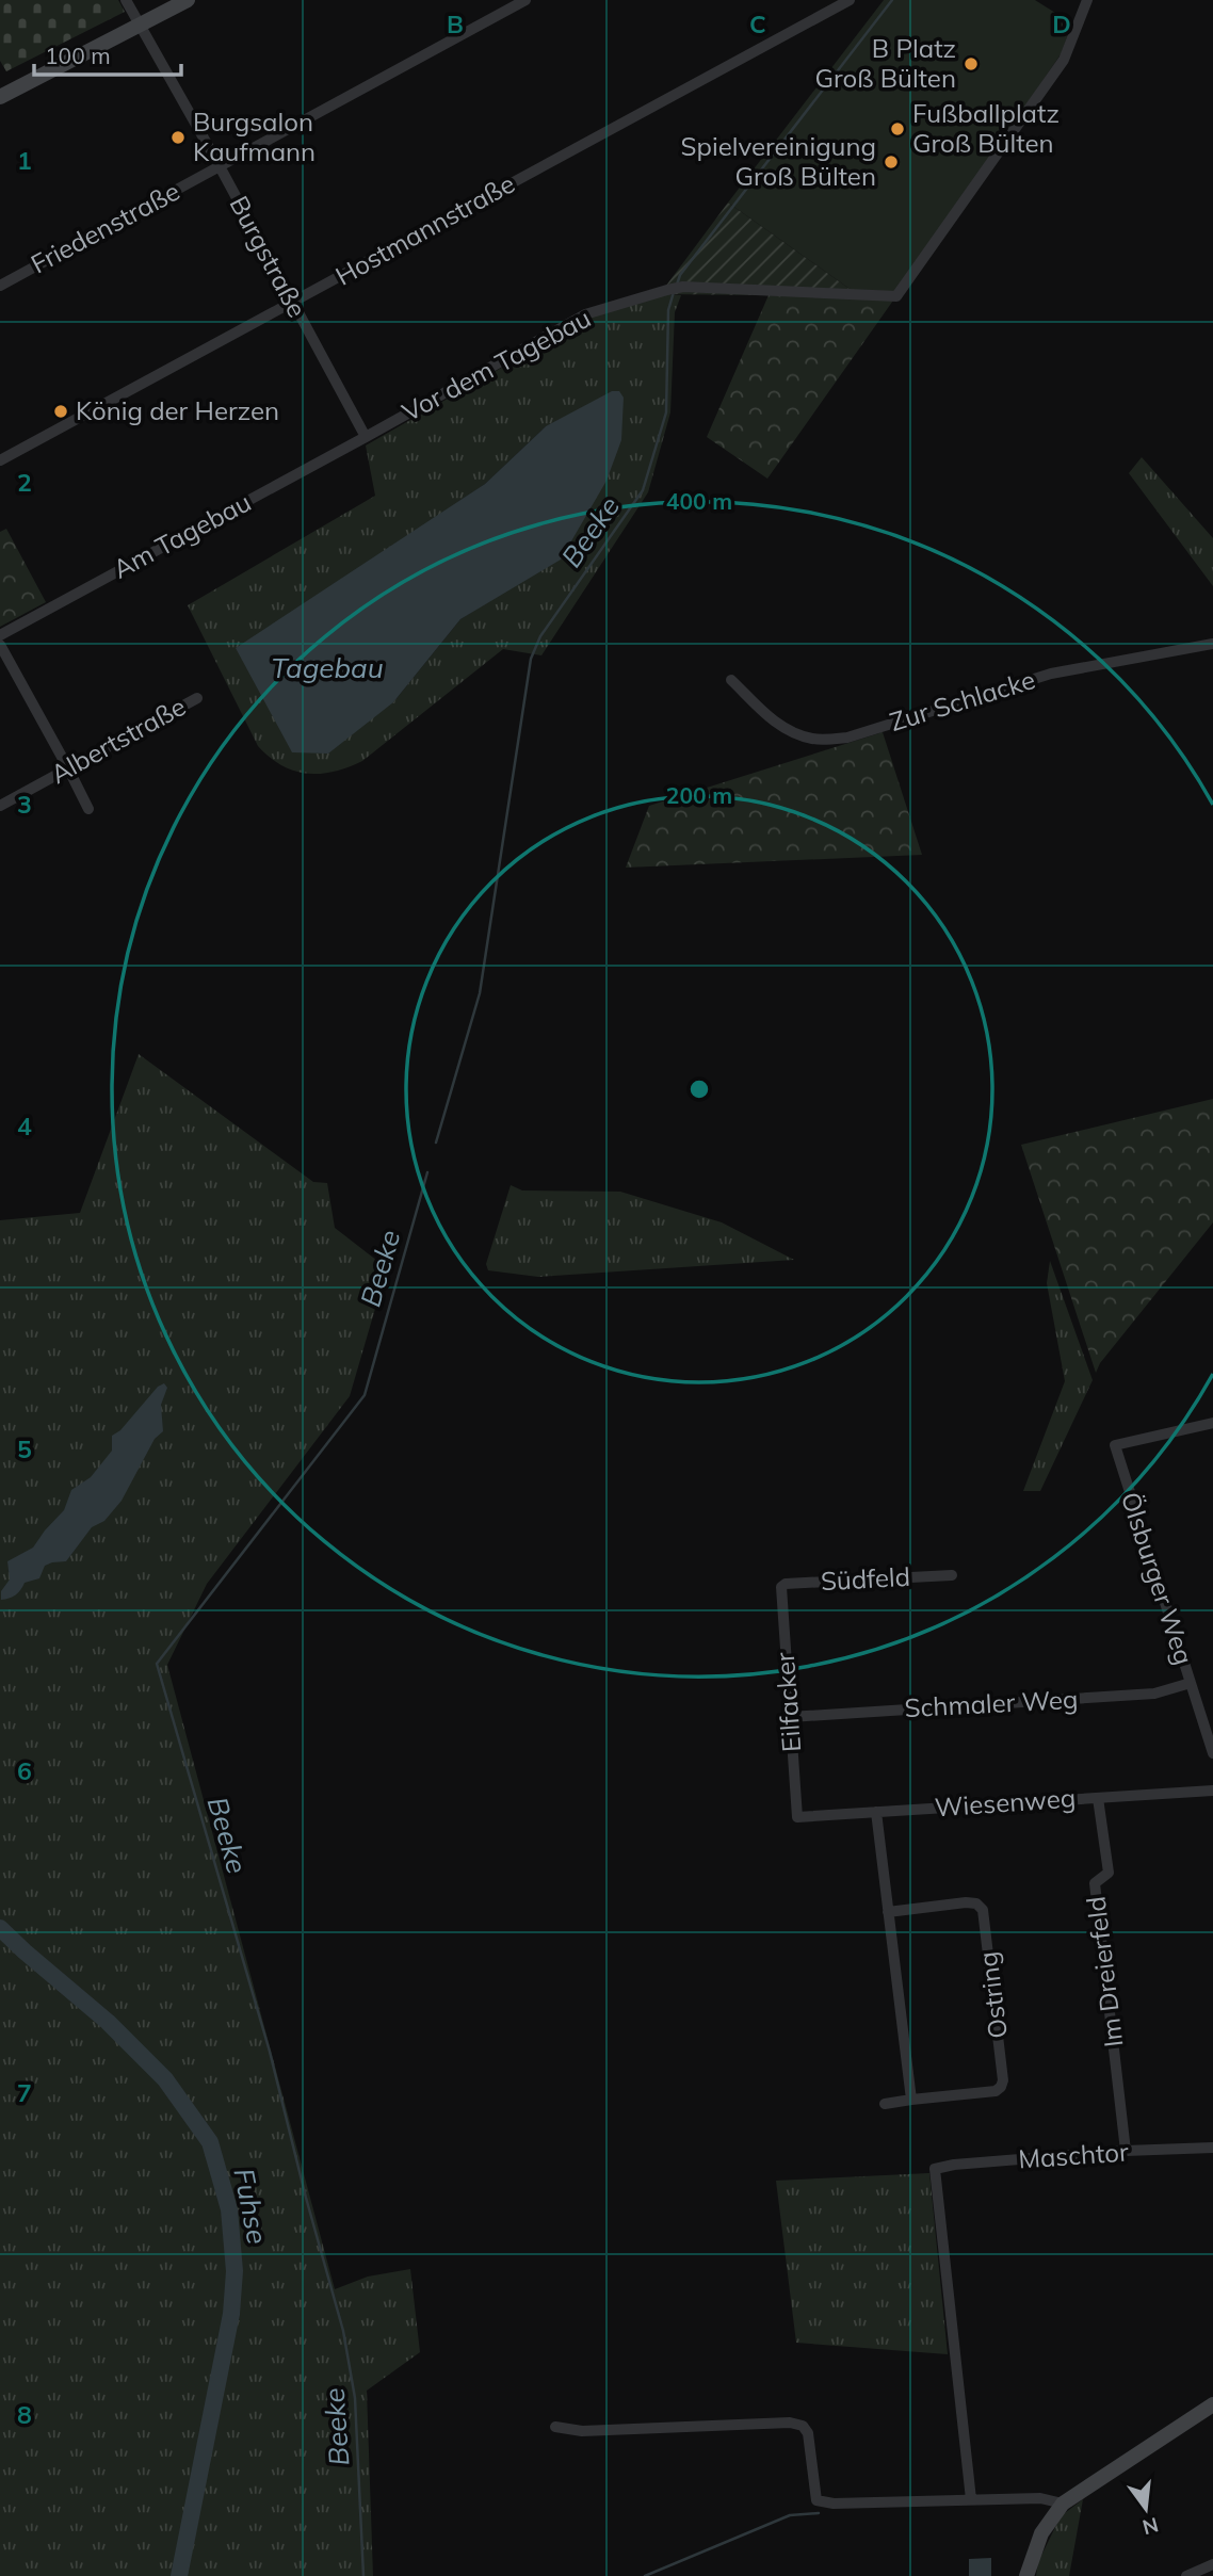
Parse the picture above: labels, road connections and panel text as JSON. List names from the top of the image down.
{
  "streets": {
    "street": [
      "Friedenstraße",
      "Hostmannstraße",
      "Burgstraße",
      "Vor dem Tagebau",
      "Am Tagebau",
      "Zur Schlacke",
      "Albertstraße",
      "Ölsburger Weg",
      "Südfeld",
      "Eilfacker",
      "Schmaler Weg",
      "Wiesenweg",
      "Im Dreierfeld",
      "Ostring",
      "Maschtor"
    ]
  },
  "crossings": [
    ["Friedenstraße", "Burgstraße"],
    ["Hostmannstraße", "Burgstraße"],
    ["Burgstraße", "Vor dem Tagebau"],
    ["Burgstraße", "Am Tagebau"],
    ["Vor dem Tagebau", "Am Tagebau"],
    ["Ölsburger Weg", "Schmaler Weg"],
    ["Südfeld", "Eilfacker"],
    ["Eilfacker", "Schmaler Weg"],
    ["Eilfacker", "Wiesenweg"],
    ["Wiesenweg", "Im Dreierfeld"],
    ["Im Dreierfeld", "Maschtor"]
  ],
  "water": ["Beeke", "Tagebau", "Fuhse"],
  "places": [
    "B Platz Groß Bülten",
    "Fußballplatz Groß Bülten",
    "Burgsalon Kaufmann",
    "Spielvereinigung Groß Bülten",
    "König der Herzen"
  ],
  "scale_bar": "100 m",
  "north": "bottom",
  "grid": {
    "columns": ["B", "C", "D"],
    "rows": [
      "1",
      "2",
      "3",
      "4",
      "5",
      "6",
      "7",
      "8"
    ]
  },
  "rings": ["400 m", "200 m"]
}
